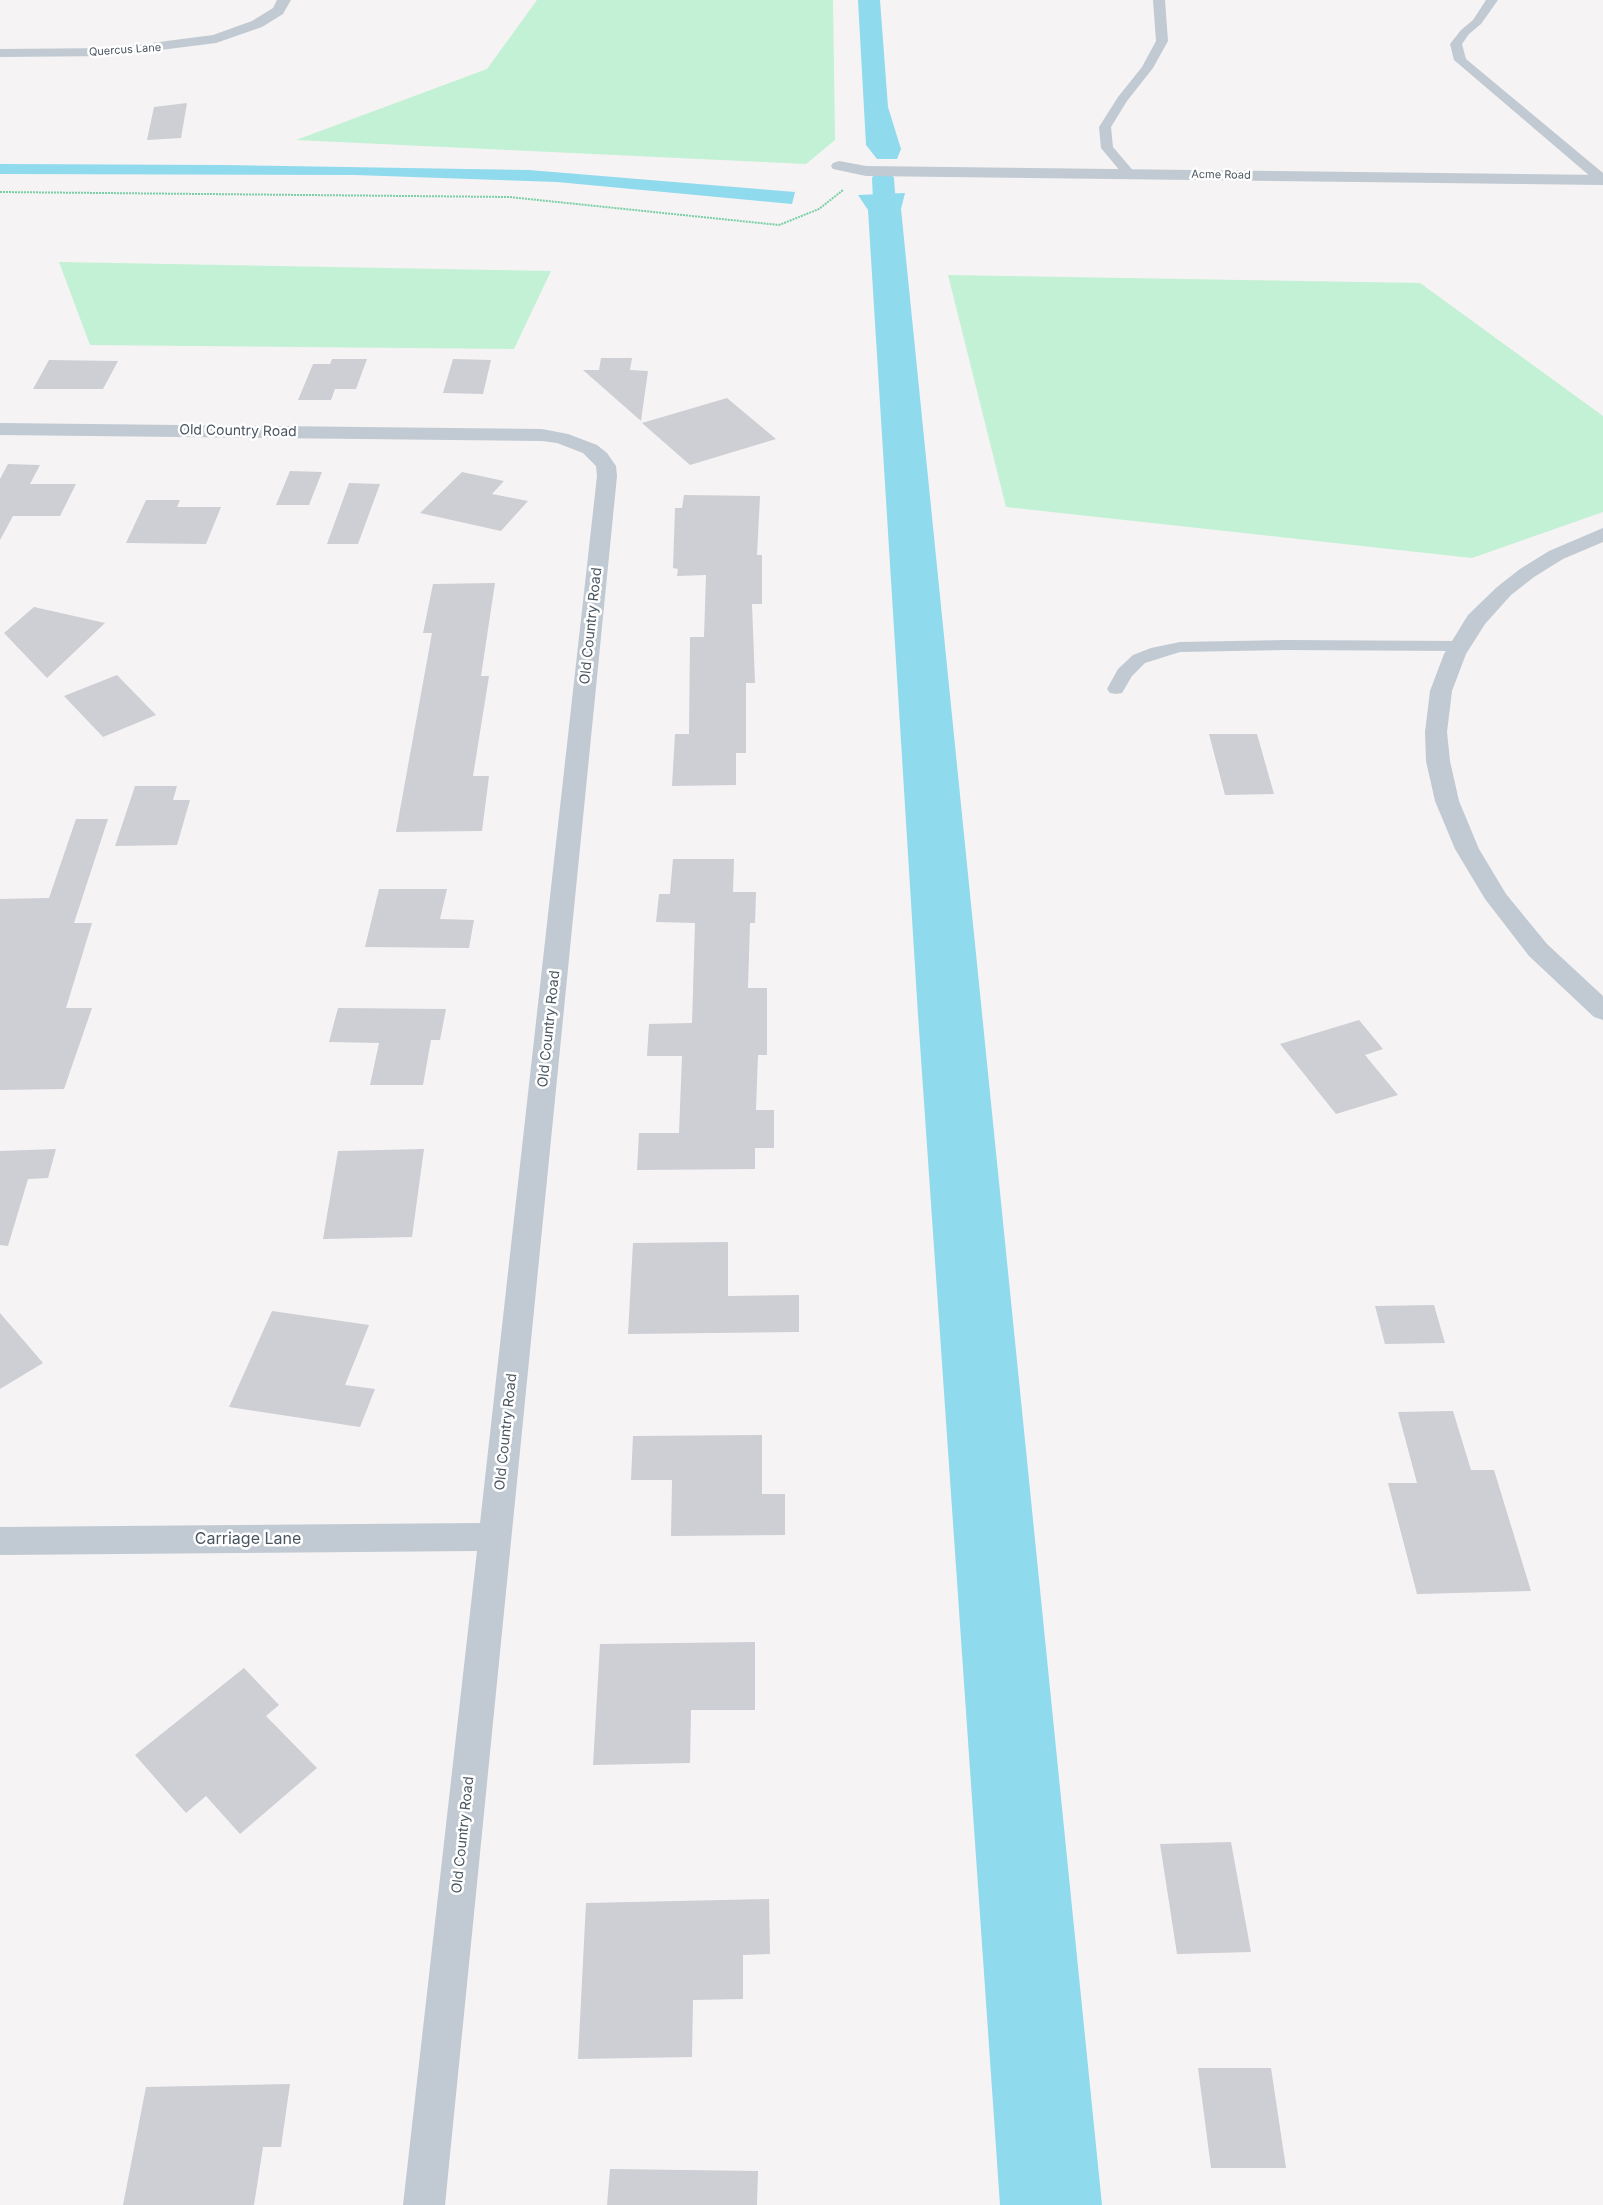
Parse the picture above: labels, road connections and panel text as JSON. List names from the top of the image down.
{
  "streets": {
    "street": [
      "Quercus Lane",
      "Acme Road",
      "Old Country Road",
      "Carriage Lane"
    ]
  },
  "crossings": [
    ["Old Country Road", "Carriage Lane"]
  ]
}
